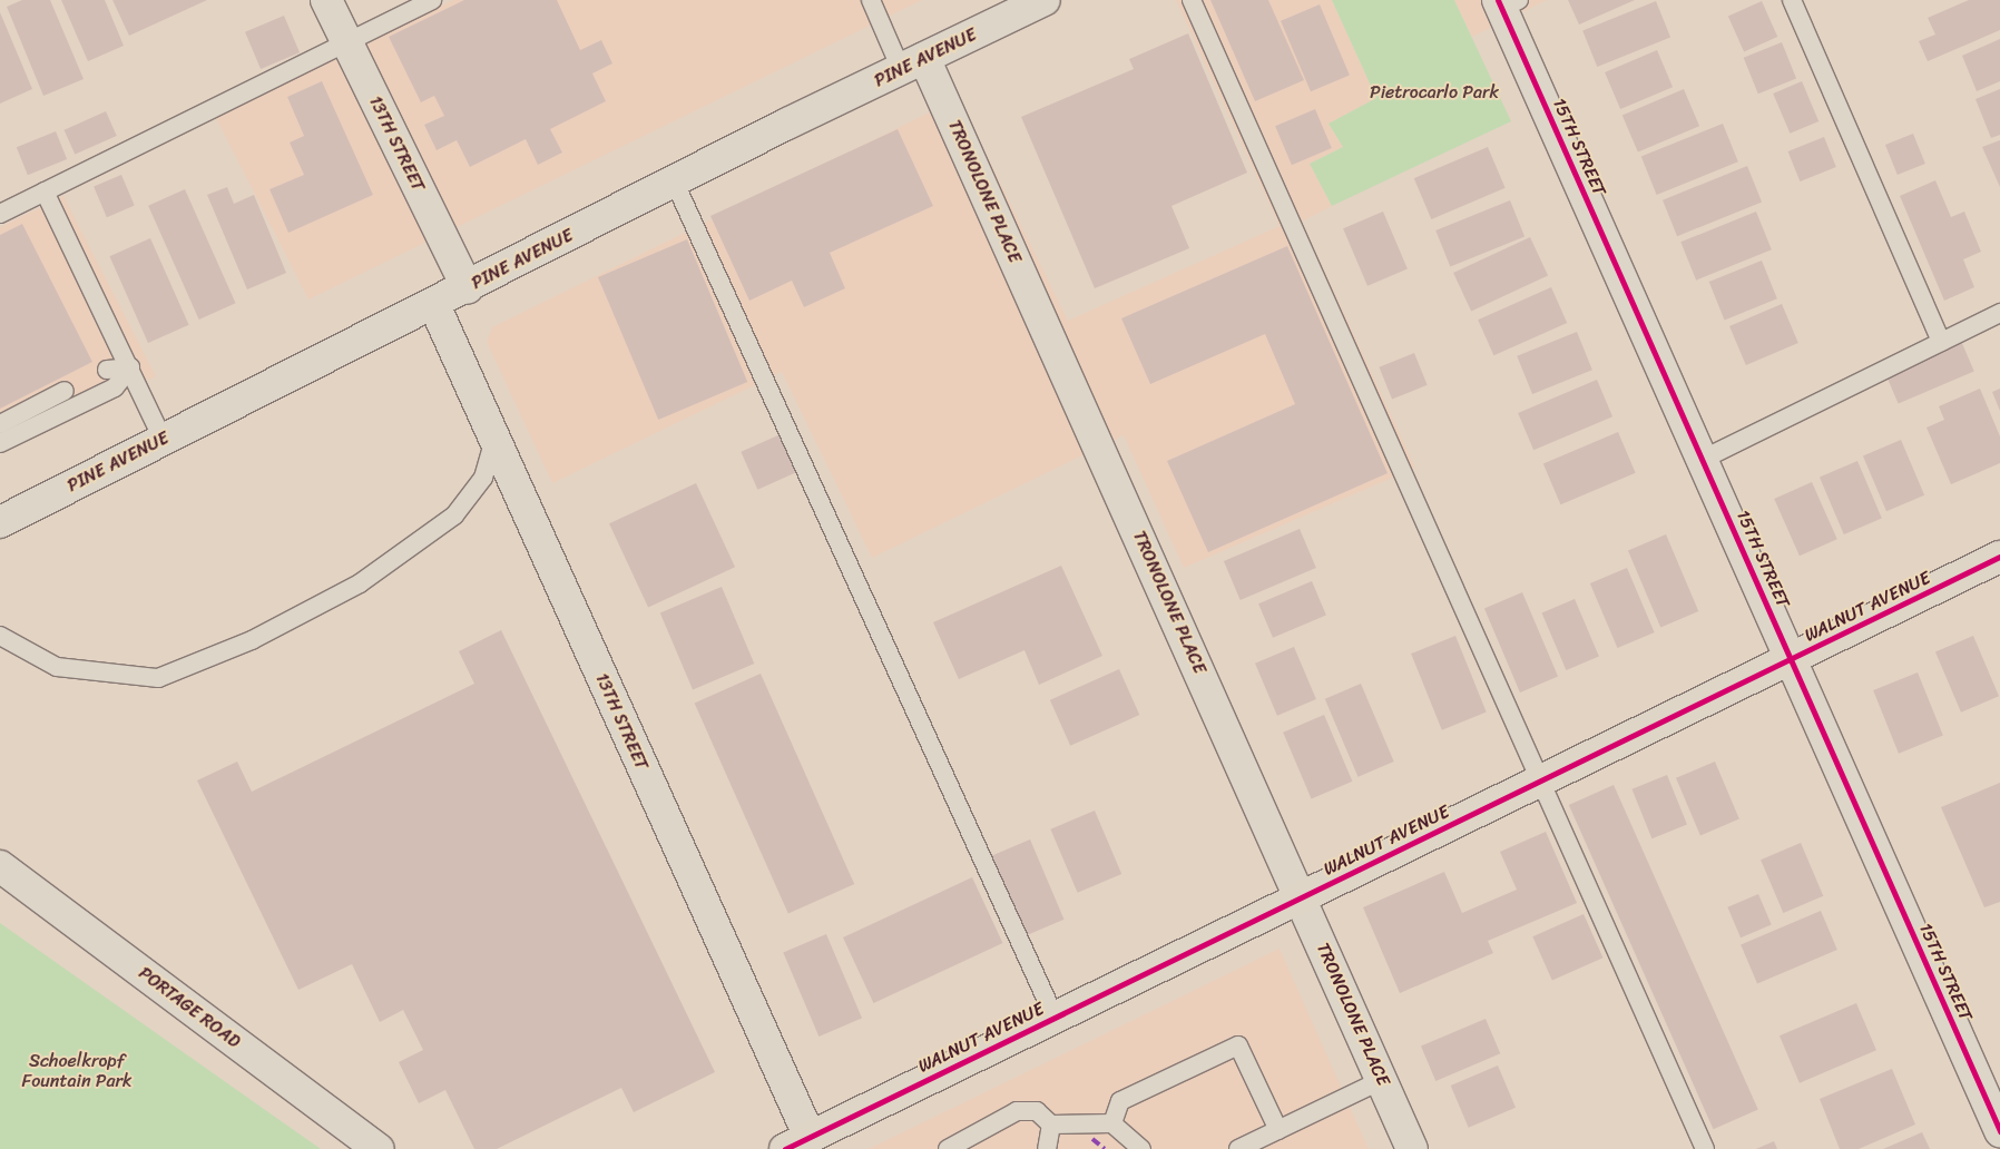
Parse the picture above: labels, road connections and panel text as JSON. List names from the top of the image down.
{
  "streets": {
    "main road": ["WALNUT AVENUE"],
    "street": [
      "PINE AVENUE",
      "13TH STREET",
      "15TH STREET",
      "TRONOLONE PLACE",
      "PORTAGE ROAD"
    ]
  },
  "crossings": [
    ["PINE AVENUE", "13TH STREET"],
    ["PINE AVENUE", "TRONOLONE PLACE"],
    ["13TH STREET", "WALNUT AVENUE"],
    ["15TH STREET", "WALNUT AVENUE"],
    ["TRONOLONE PLACE", "WALNUT AVENUE"]
  ],
  "parks": ["Pietrocarlo Park", "Schoelkropf Fountain Park"]
}
